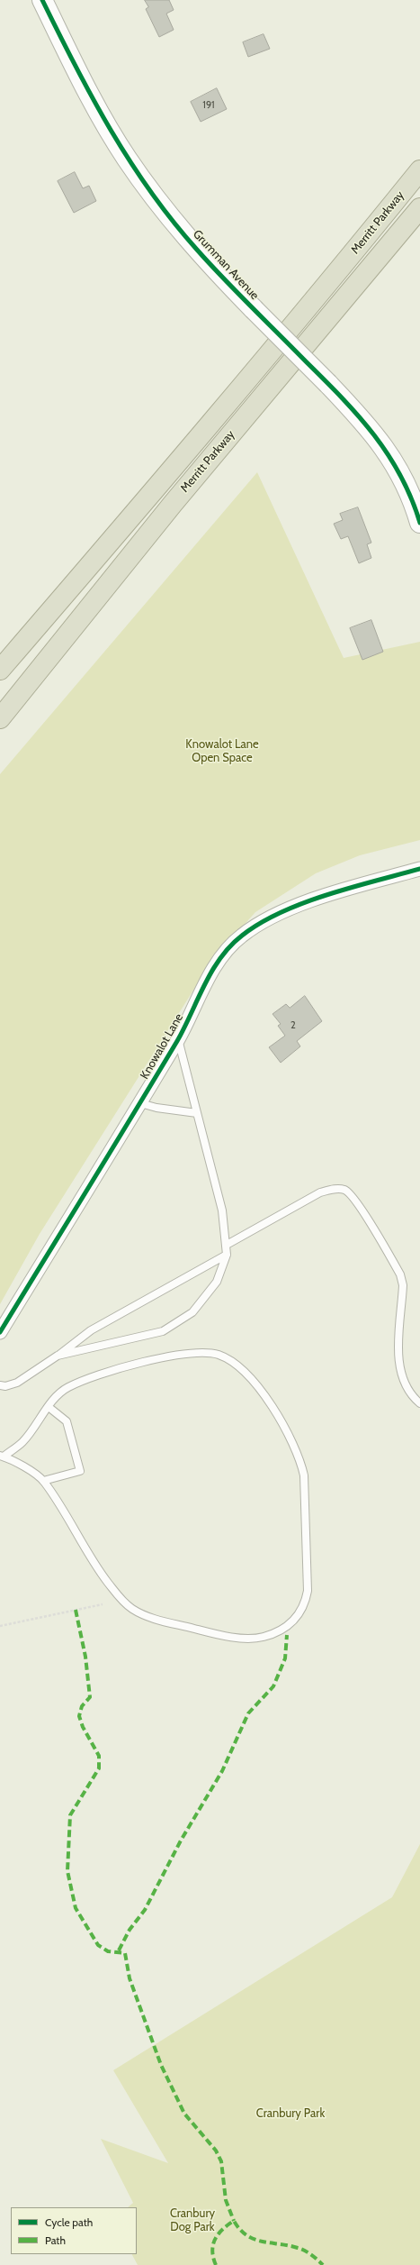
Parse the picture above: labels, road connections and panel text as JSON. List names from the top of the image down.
{
  "streets": {
    "highway": ["Merritt Parkway"],
    "street": ["Grumman Avenue", "Knowalot Lane"]
  },
  "parks": ["Knowalot Lane Open Space", "Cranbury Park", "Cranbury Dog Park"],
  "house_numbers": ["191", "2"],
  "legend": ["Cycle path", "Path"]
}
